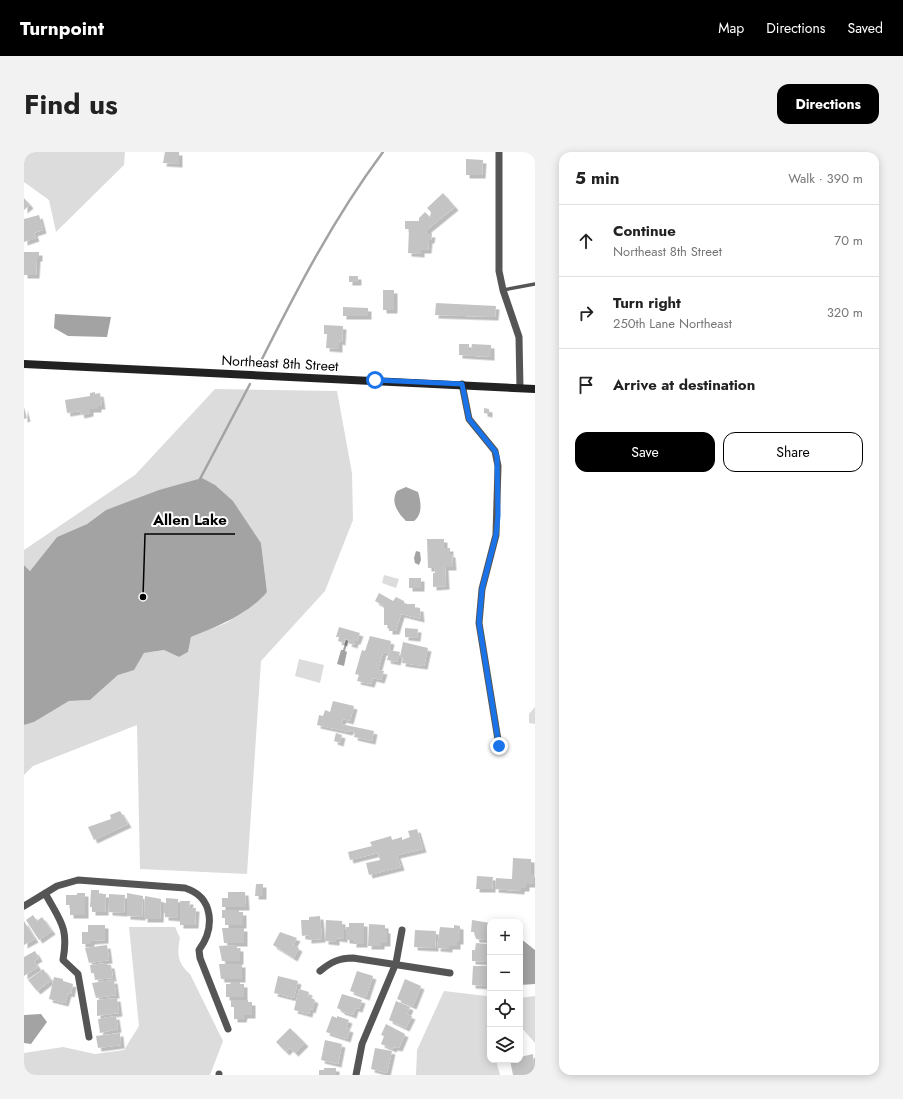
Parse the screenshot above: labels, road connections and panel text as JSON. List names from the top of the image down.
{
  "streets": {
    "street": ["Northeast 8th Street"]
  },
  "places": ["Allen Lake"],
  "page": {
    "header": "Turnpoint",
    "nav": ["Map", "Directions", "Saved"],
    "title": "Find us",
    "buttons": [
      "Directions",
      ["Save", "Share"]
    ],
    "heading": ["5 min", "Walk · 390 m"],
    "list": [
      ["Continue", "Northeast 8th Street", "70 m"],
      ["Turn right", "250th Lane Northeast", "320 m"],
      "Arrive at destination"
    ],
    "map_buttons": ["+", "−"]
  }
}
